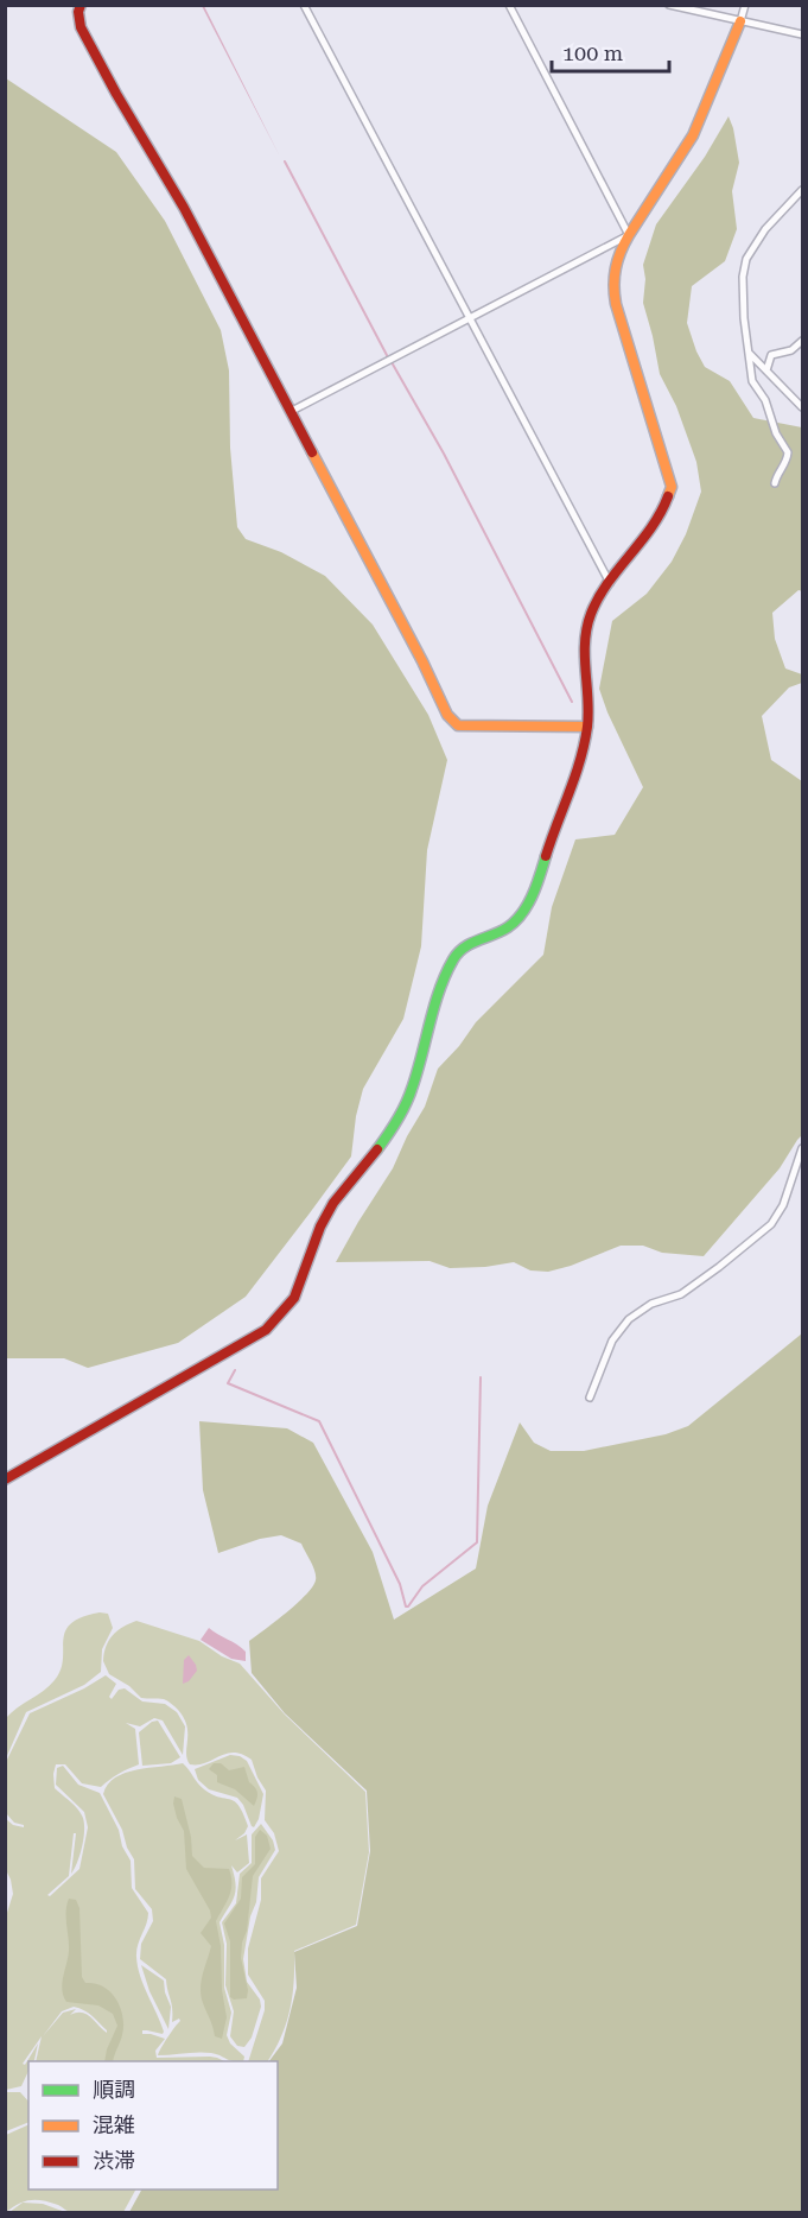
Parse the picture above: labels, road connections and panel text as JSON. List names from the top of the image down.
{
  "legend": ["順調", "混雑", "渋滞"],
  "scale_bar": "100 m"
}
